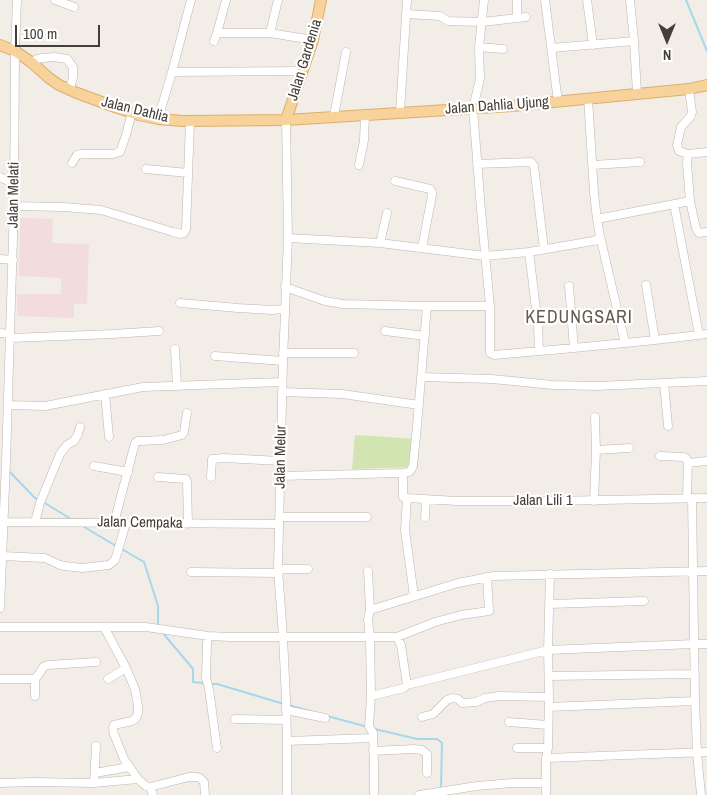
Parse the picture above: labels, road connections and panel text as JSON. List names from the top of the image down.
{
  "streets": {
    "main road": ["Jalan Gardenia", "Jalan Dahlia Ujung", "Jalan Dahlia"],
    "street": [
      "Jalan Melati",
      "Jalan Melur",
      "Jalan Lili 1",
      "Jalan Cempaka"
    ]
  },
  "crossings": [
    ["Jalan Gardenia", "Jalan Dahlia Ujung"],
    ["Jalan Gardenia", "Jalan Dahlia"],
    ["Jalan Gardenia", "Jalan Melur"],
    ["Jalan Dahlia Ujung", "Jalan Dahlia"],
    ["Jalan Dahlia Ujung", "Jalan Melur"],
    ["Jalan Dahlia", "Jalan Melati"],
    ["Jalan Dahlia", "Jalan Melur"],
    ["Jalan Melati", "Jalan Cempaka"],
    ["Jalan Melur", "Jalan Cempaka"]
  ],
  "districts": ["KEDUNGSARI"],
  "scale_bar": "100 m",
  "north": "bottom"
}
